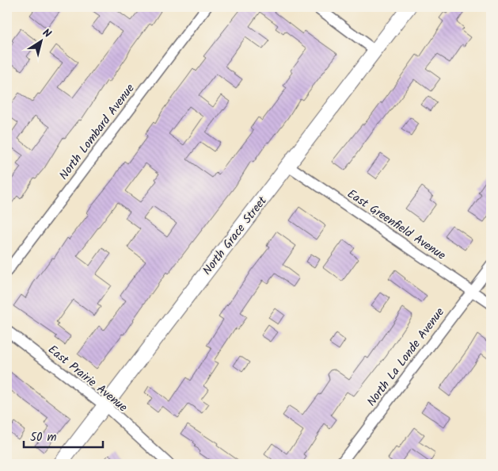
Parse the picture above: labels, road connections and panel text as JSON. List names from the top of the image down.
{
  "streets": {
    "street": [
      "North Lombard Avenue",
      "East Greenfield Avenue",
      "North Grace Street",
      "North La Londe Avenue",
      "East Prairie Avenue"
    ]
  },
  "crossings": [
    ["East Greenfield Avenue", "North Grace Street"],
    ["East Greenfield Avenue", "North La Londe Avenue"],
    ["North Grace Street", "East Prairie Avenue"]
  ],
  "scale_bar": "50 m",
  "north": "top right"
}
